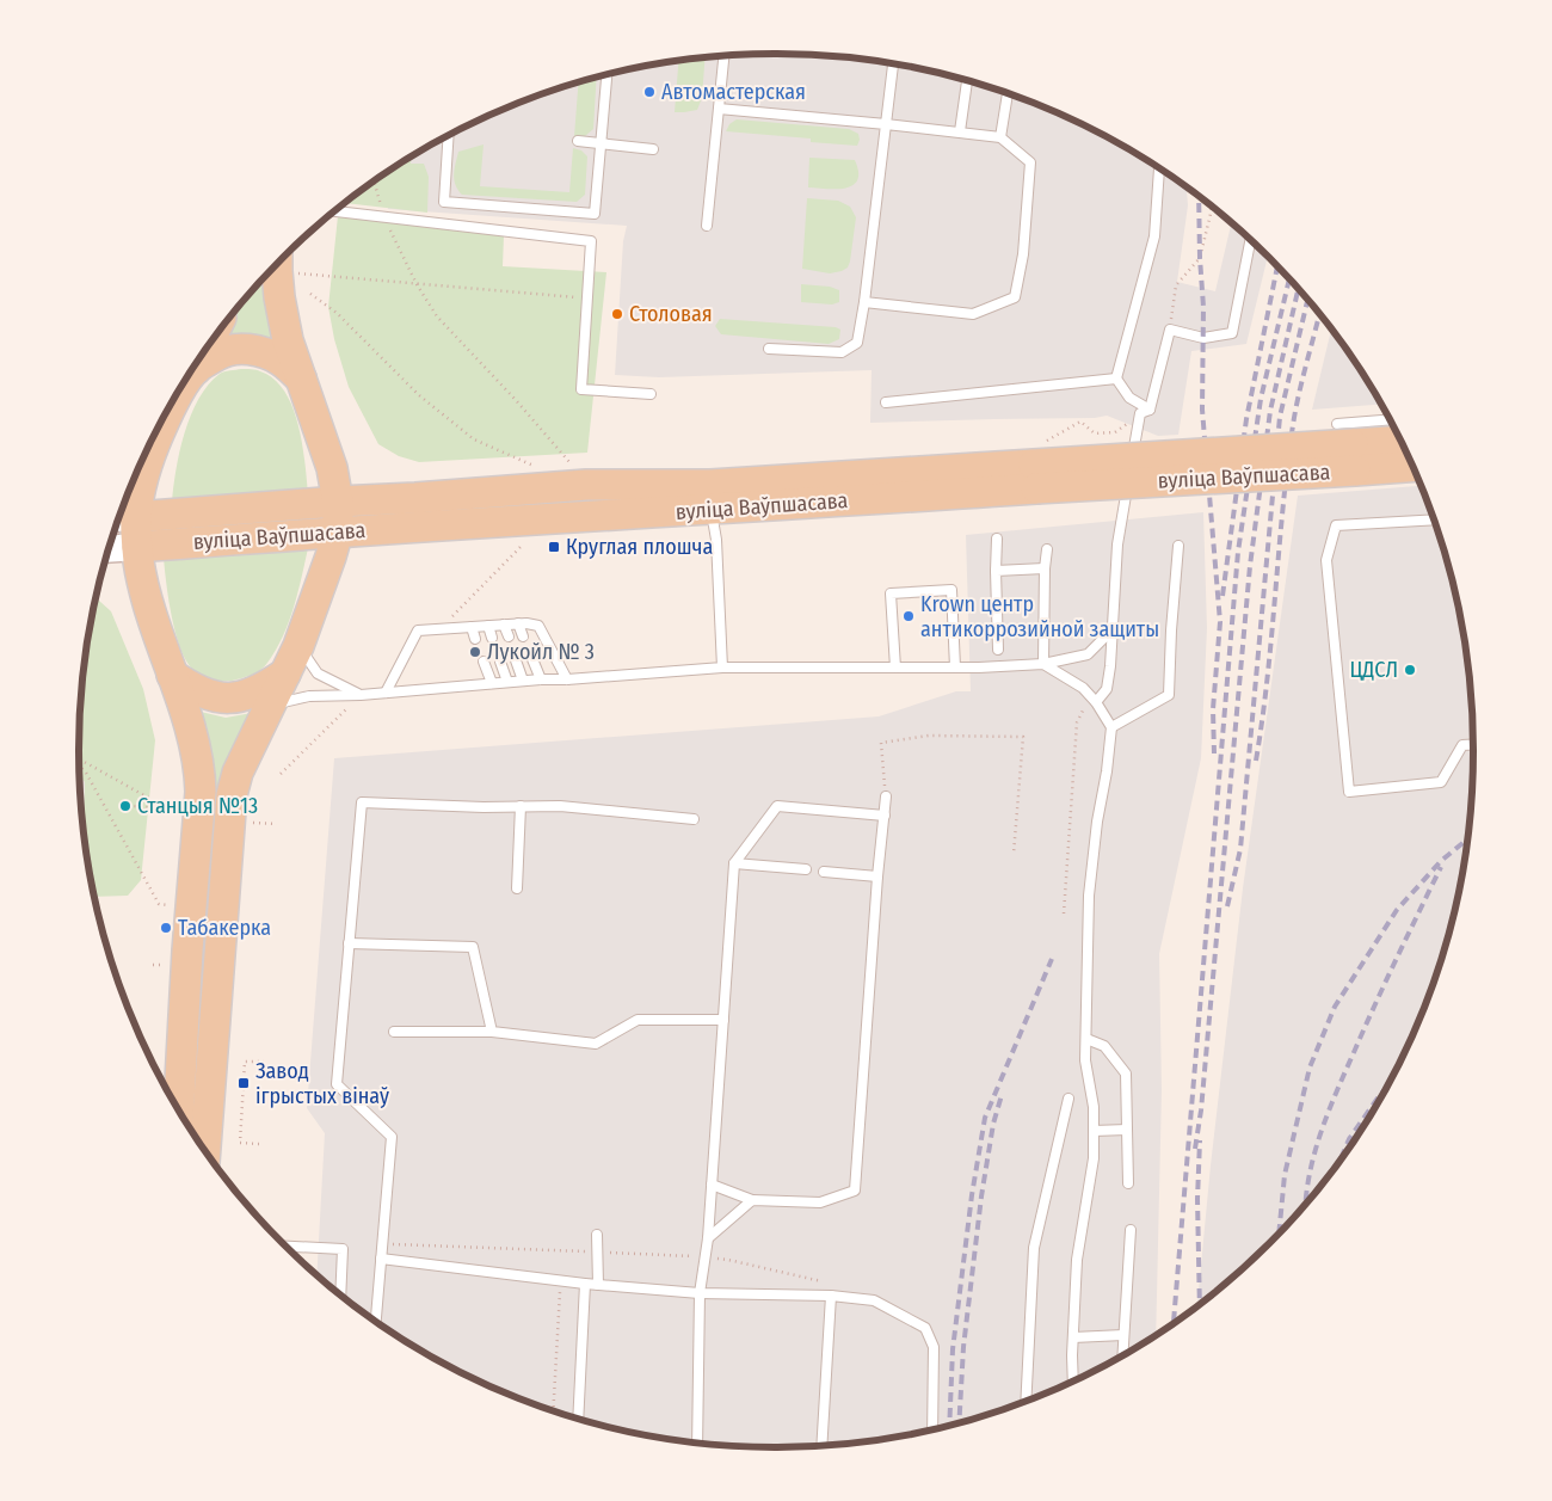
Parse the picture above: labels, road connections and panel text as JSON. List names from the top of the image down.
{
  "streets": {
    "main road": ["вуліца Ваўпшасава"]
  },
  "places": {
    "other": [
      "Автомастерская",
      "Столовая",
      "Krown центр антикоррозийной защиты",
      "Лукойл № 3",
      "ЦДСЛ",
      "Станцыя №13",
      "Табакерка"
    ],
    "transit": ["Круглая плошча", "Завод ігрыстых вінаў"]
  }
}
